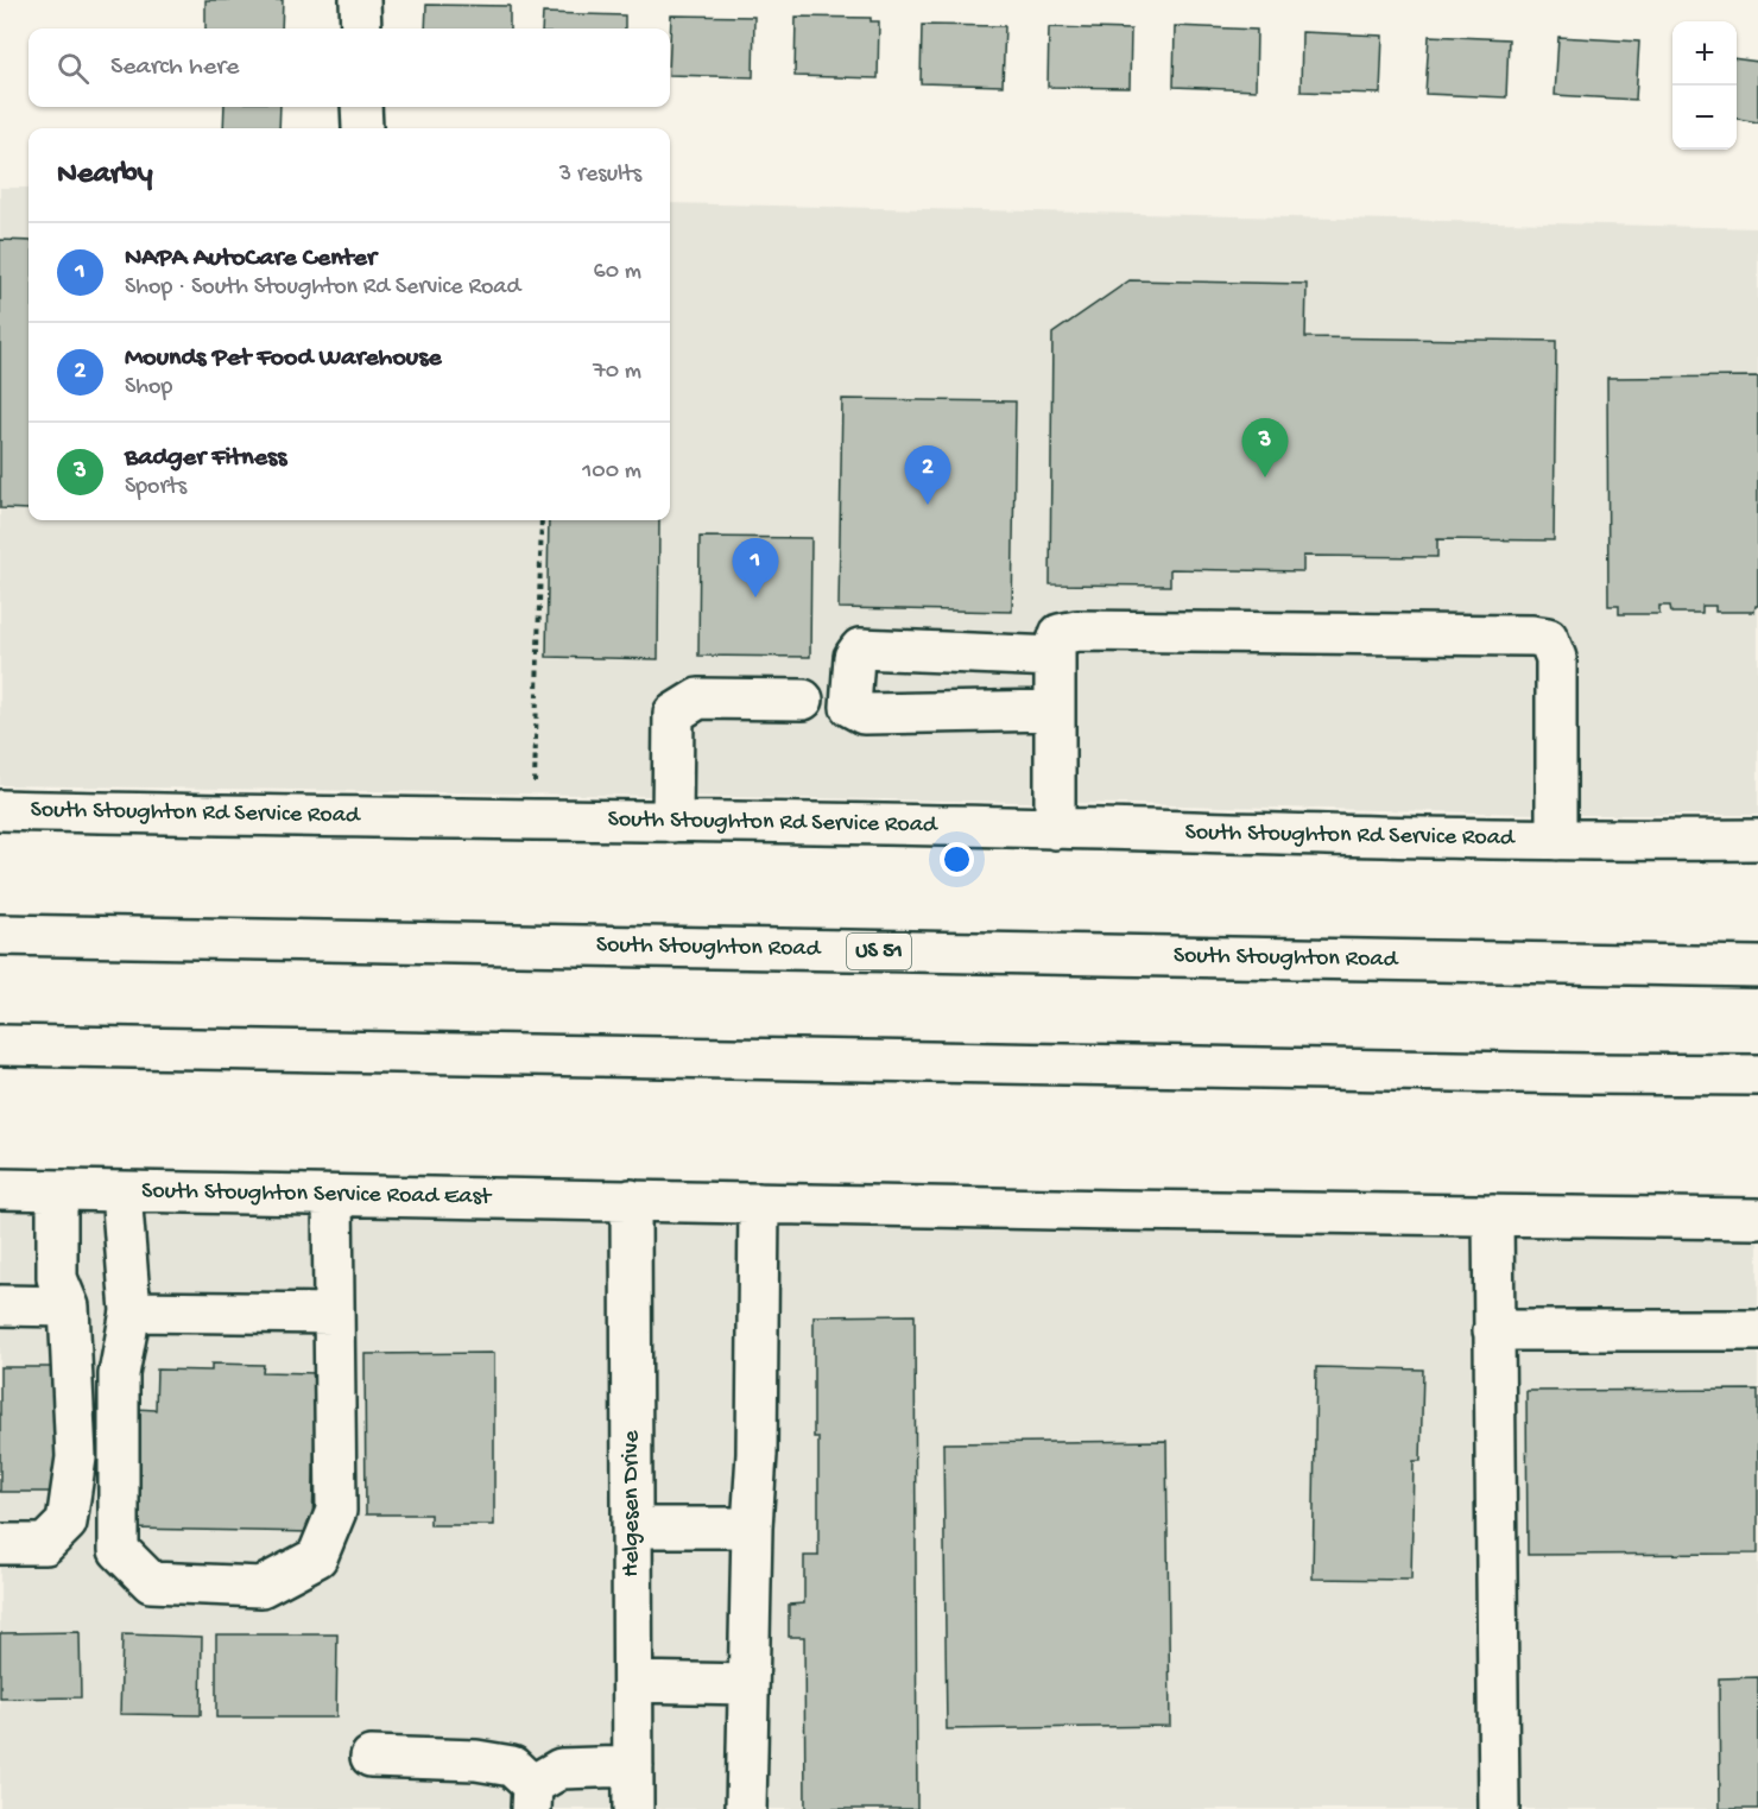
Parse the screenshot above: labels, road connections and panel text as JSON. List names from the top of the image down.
{
  "streets": {
    "street": [
      "South Stoughton Rd Service Road",
      "South Stoughton Road",
      "US 51",
      "South Stoughton Service Road East",
      "Helgesen Drive"
    ]
  },
  "crossings": [
    ["South Stoughton Service Road East", "Helgesen Drive"]
  ],
  "page": {
    "map_buttons": ["+", "−"],
    "search": "Search here",
    "heading": ["Nearby", "3 results"],
    "list": [
      {
        "mark": "1",
        "name": "NAPA AutoCare Center",
        "note": "Shop · South Stoughton Rd Service Road",
        "value": "60 m"
      },
      {
        "mark": "2",
        "name": "Mounds Pet Food Warehouse",
        "note": "Shop",
        "value": "70 m"
      },
      {
        "mark": "3",
        "name": "Badger Fitness",
        "note": "Sports",
        "value": "100 m"
      }
    ],
    "pins": ["3", "2", "1"]
  }
}
